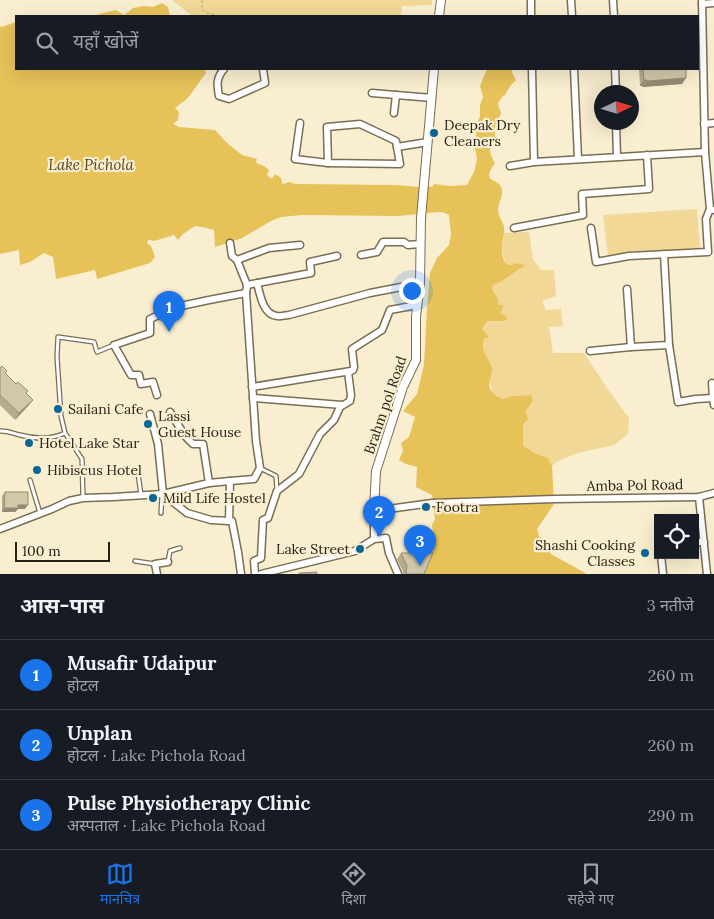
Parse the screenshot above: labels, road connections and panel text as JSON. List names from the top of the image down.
{
  "streets": {
    "street": ["Brahm pol Road", "Amba Pol Road"]
  },
  "crossings": [
    ["Brahm pol Road", "Amba Pol Road"]
  ],
  "water": ["Lake Pichola"],
  "places": [
    "Deepak Dry Cleaners",
    "Sailani Cafe",
    "Lassi Guest House",
    "Hotel Lake Star",
    "Hibiscus Hotel",
    "Mild Life Hostel",
    "Footra",
    "Lake Street",
    "Shashi Cooking Classes"
  ],
  "scale_bar": "100 m",
  "north": "right",
  "page": {
    "search": "यहाँ खोजें",
    "pins": ["1", "2", "3"],
    "scale": "100 m",
    "heading": ["आस-पास", "3 नतीजे"],
    "list": [
      {
        "mark": "1",
        "name": "Musafir Udaipur",
        "note": "होटल",
        "value": "260 m"
      },
      {
        "mark": "2",
        "name": "Unplan",
        "note": "होटल · Lake Pichola Road",
        "value": "260 m"
      },
      {
        "mark": "3",
        "name": "Pulse Physiotherapy Clinic",
        "note": "अस्पताल · Lake Pichola Road",
        "value": "290 m"
      }
    ],
    "nav": ["मानचित्र", "दिशा", "सहेजे गए"]
  }
}
